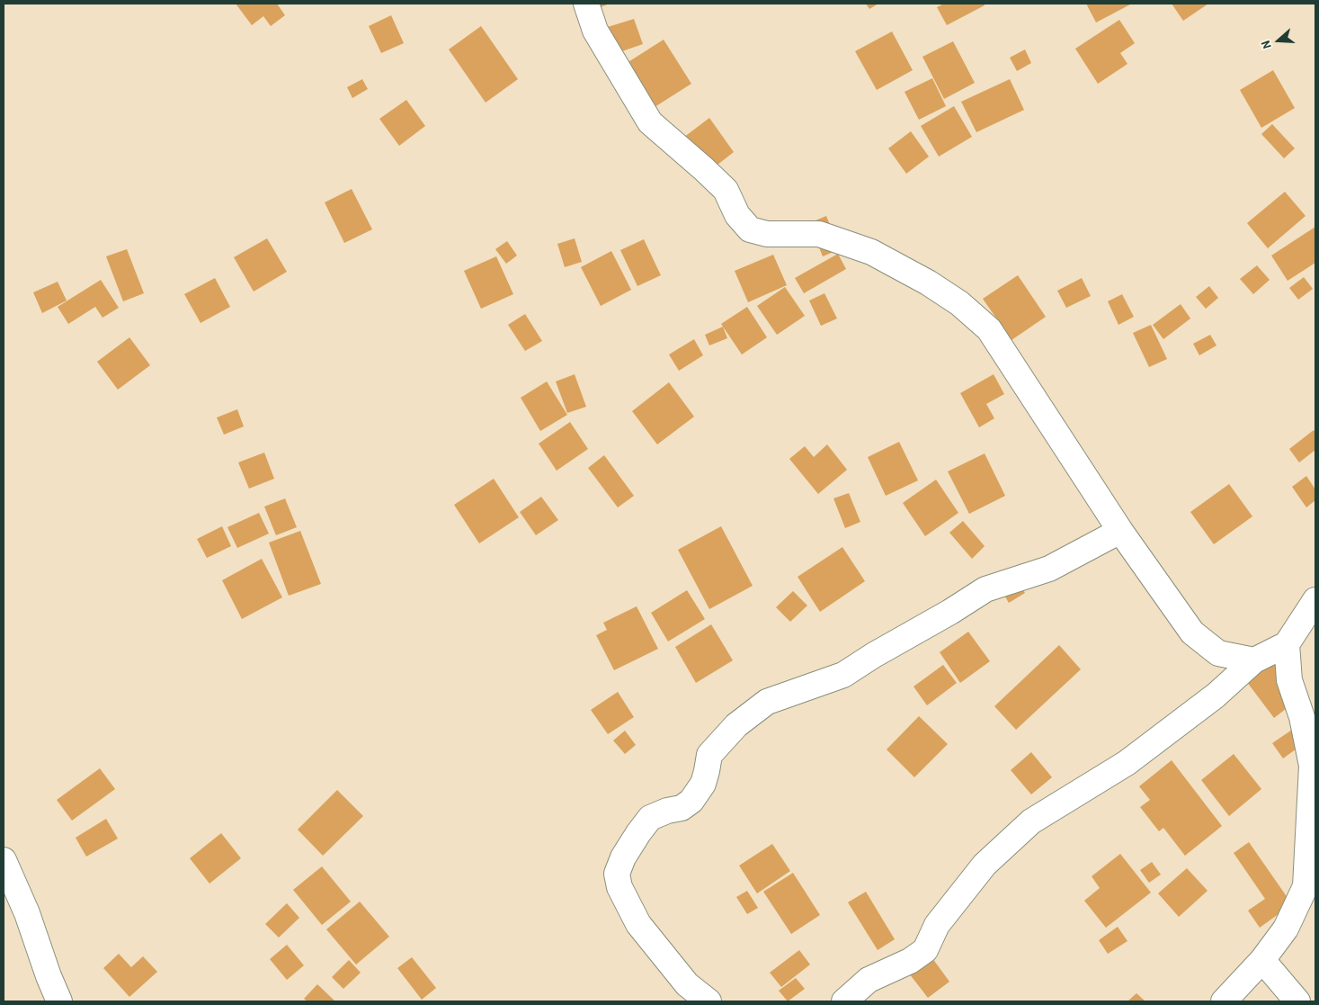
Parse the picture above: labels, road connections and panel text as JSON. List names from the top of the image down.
{
  "north": "left"
}
